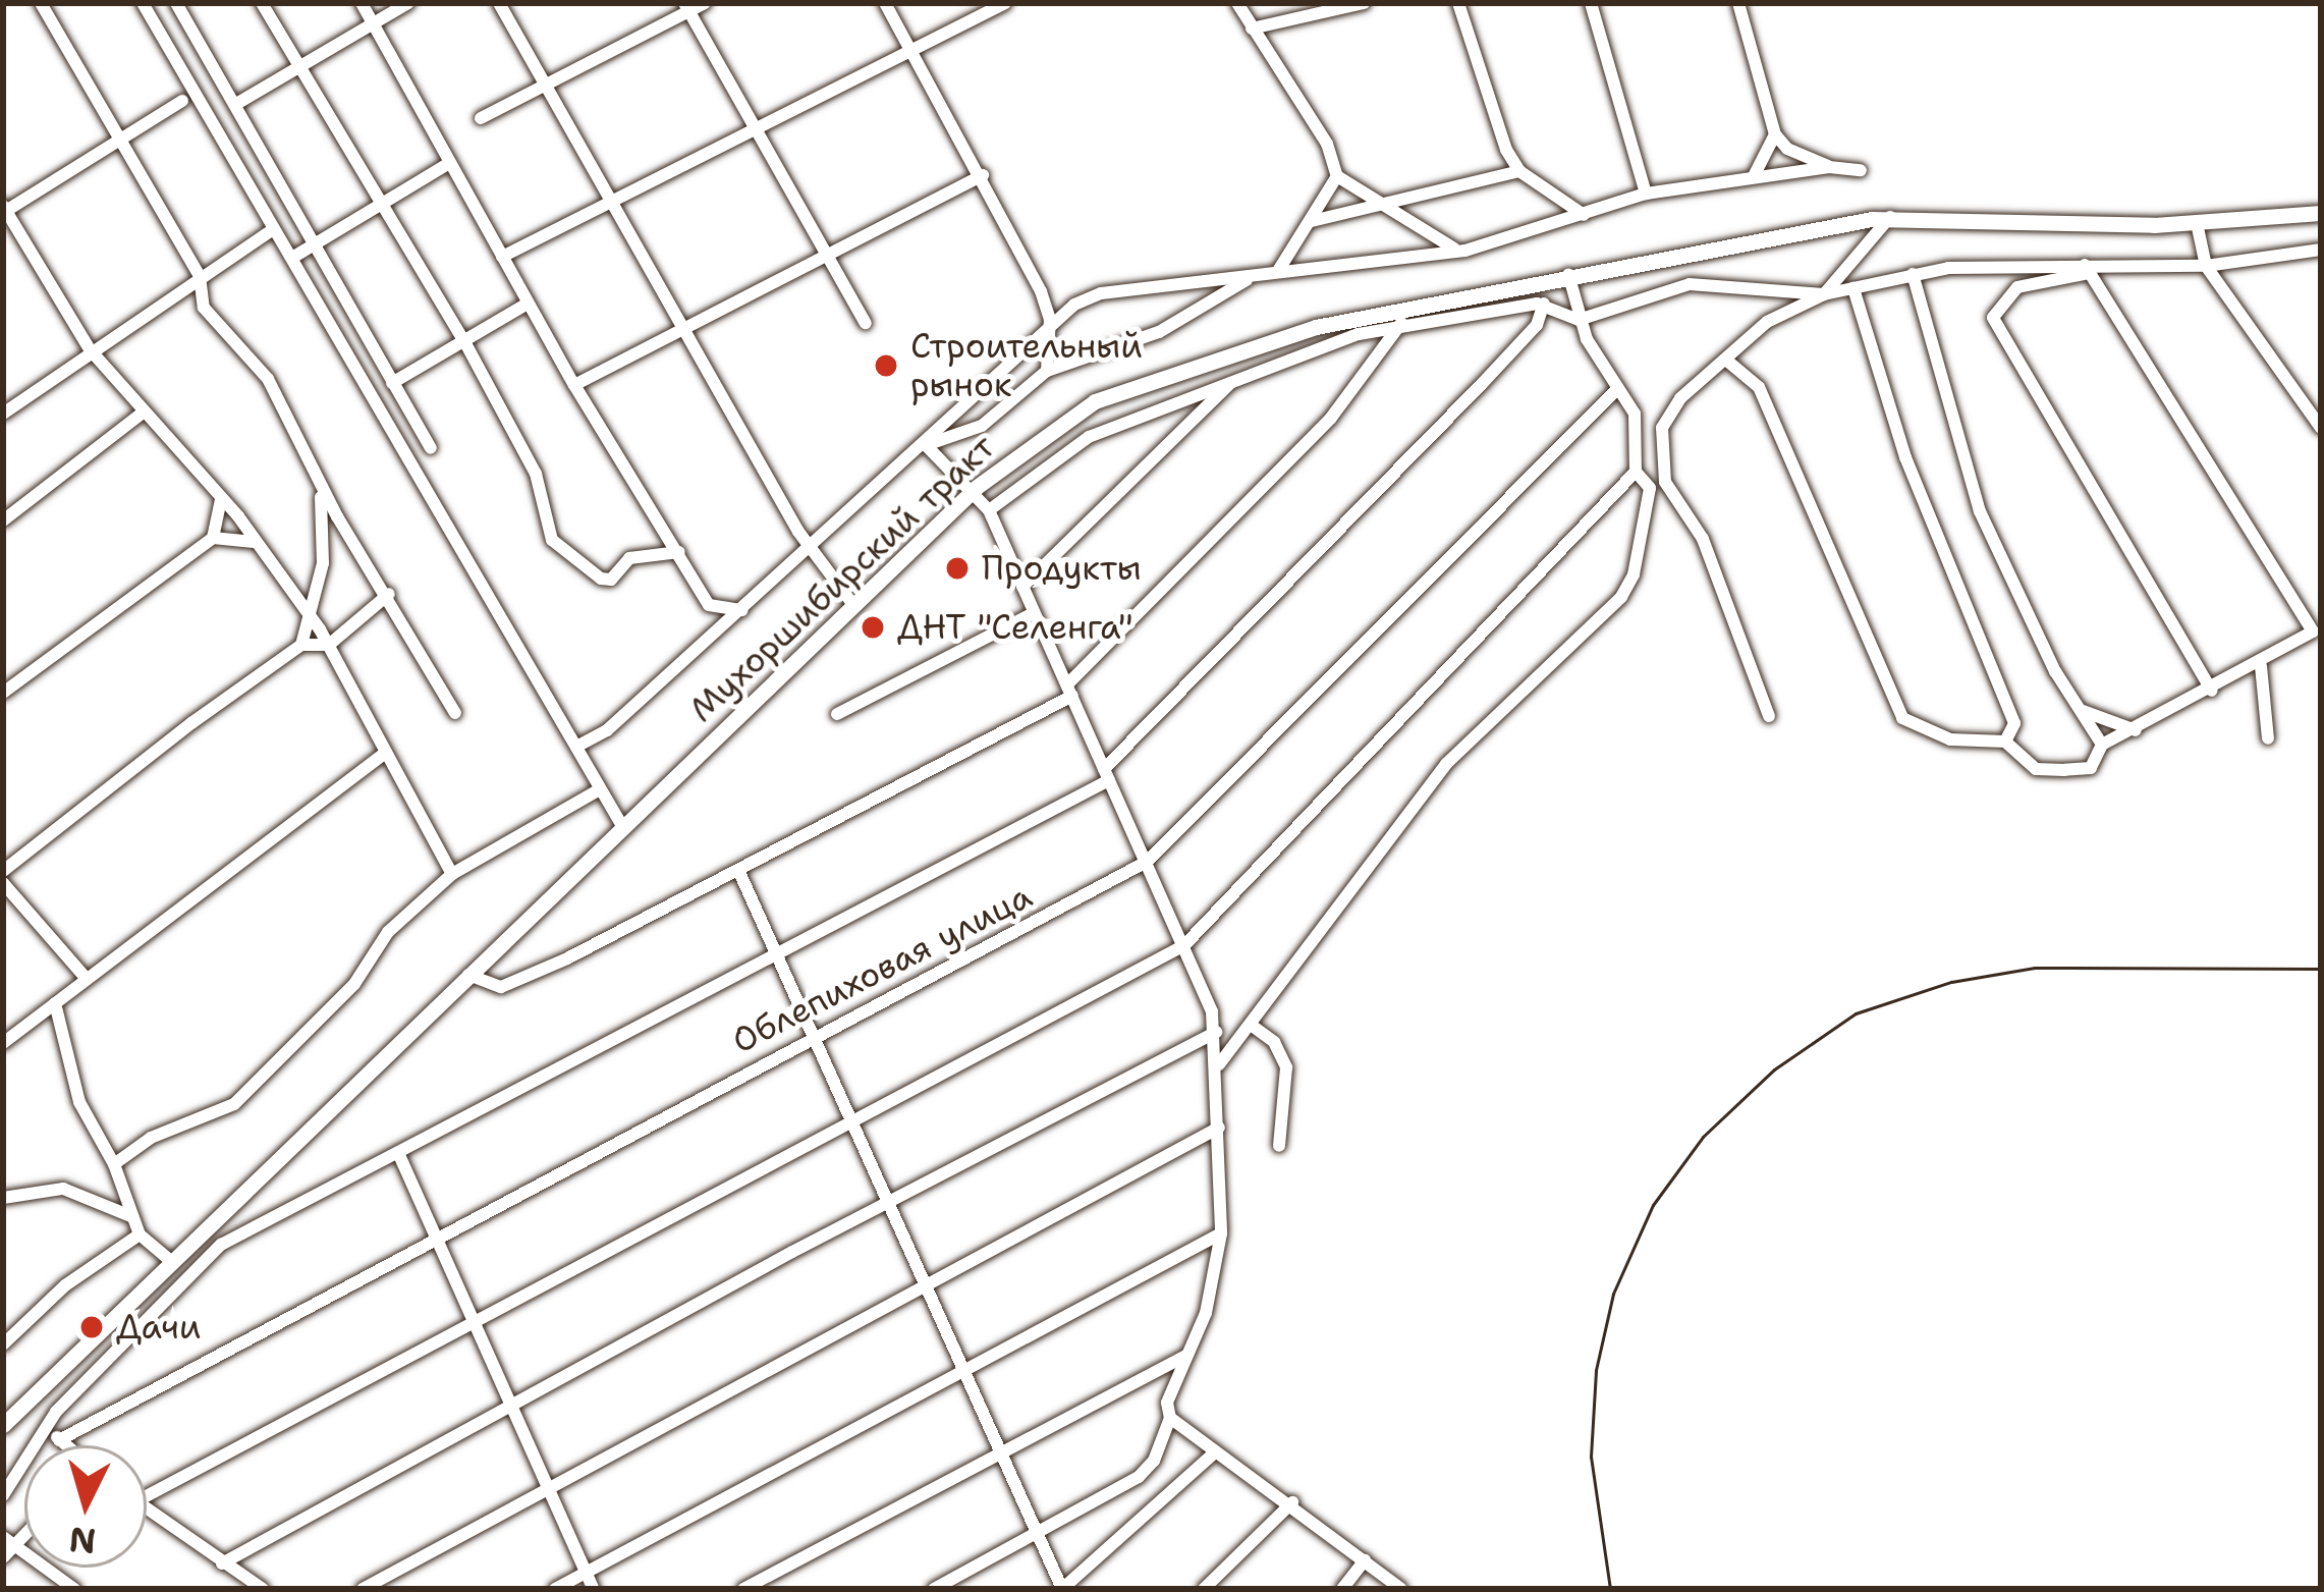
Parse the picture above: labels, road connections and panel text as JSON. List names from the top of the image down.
{
  "streets": {
    "main road": ["Мухоршибирский тракт"],
    "street": ["Облепиховая улица"]
  },
  "places": [
    "Строительный рынок",
    "Продукты",
    "ДНТ \"Селенга\"",
    "Дачи"
  ],
  "north": "bottom"
}
